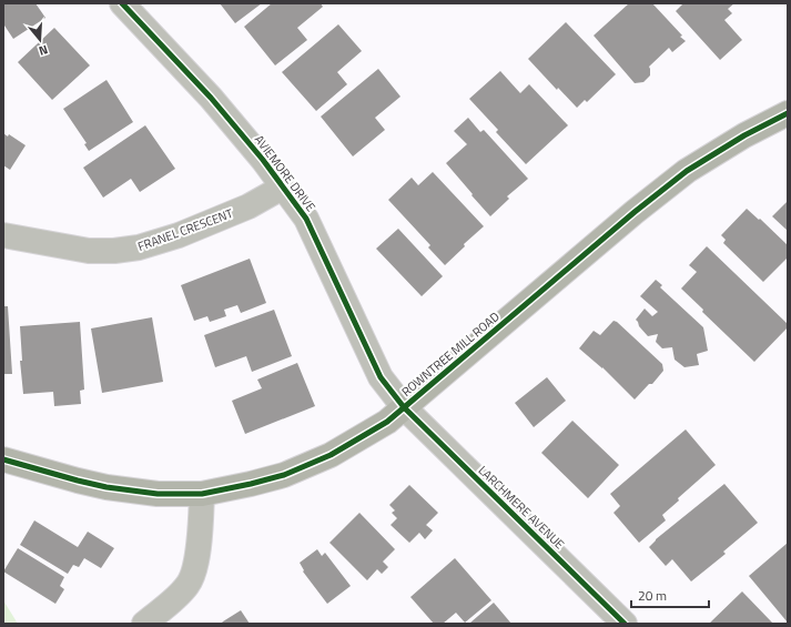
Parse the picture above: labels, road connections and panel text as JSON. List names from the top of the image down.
{
  "streets": {
    "street": [
      "AVIEMORE DRIVE",
      "FRANEL CRESCENT",
      "ROWNTREE MILL ROAD",
      "LARCHMERE AVENUE"
    ]
  },
  "crossings": [
    ["AVIEMORE DRIVE", "FRANEL CRESCENT"],
    ["AVIEMORE DRIVE", "ROWNTREE MILL ROAD"],
    ["AVIEMORE DRIVE", "LARCHMERE AVENUE"],
    ["ROWNTREE MILL ROAD", "LARCHMERE AVENUE"]
  ],
  "scale_bar": "20 m",
  "north": "bottom"
}
